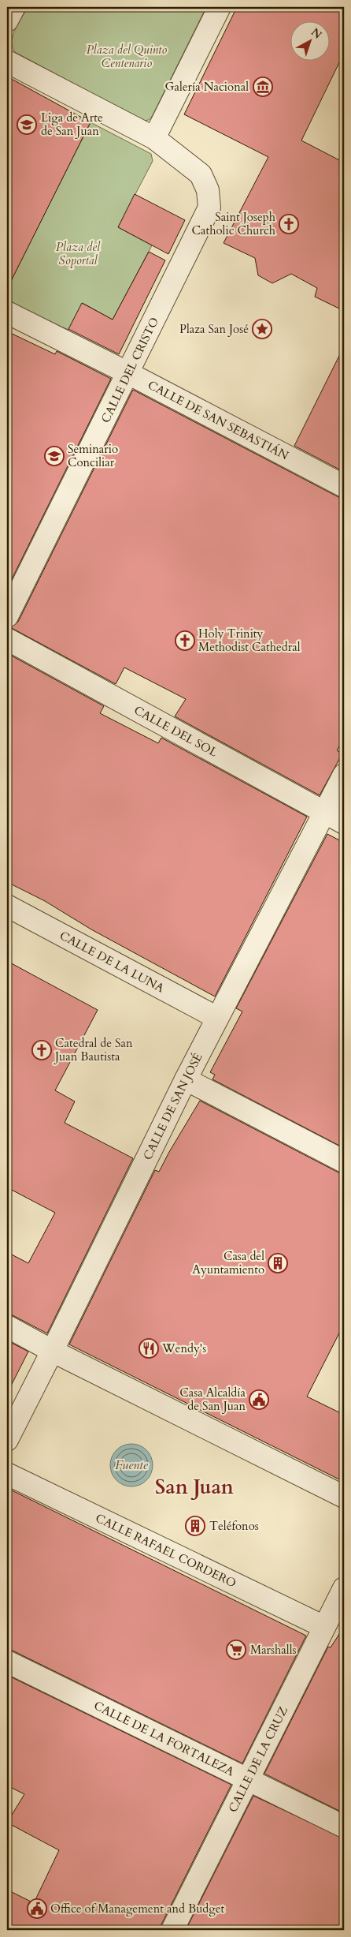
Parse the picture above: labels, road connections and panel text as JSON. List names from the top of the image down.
{
  "streets": {
    "street": [
      "CALLE DEL CRISTO",
      "CALLE DE SAN SEBASTIÁN",
      "CALLE DEL SOL",
      "CALLE DE LA LUNA",
      "CALLE DE SAN JOSÉ",
      "CALLE RAFAEL CORDERO",
      "CALLE DE LA FORTALEZA",
      "CALLE DE LA CRUZ"
    ]
  },
  "crossings": [
    ["CALLE DEL CRISTO", "CALLE DE SAN SEBASTIÁN"],
    ["CALLE DEL SOL", "CALLE DE SAN JOSÉ"],
    ["CALLE DE LA LUNA", "CALLE DE SAN JOSÉ"],
    ["CALLE RAFAEL CORDERO", "CALLE DE LA CRUZ"],
    ["CALLE DE LA FORTALEZA", "CALLE DE LA CRUZ"]
  ],
  "districts": ["San Juan"],
  "water": ["Fuente"],
  "parks": ["Plaza del Quinto Centenario", "Plaza del Soportal"],
  "places": {
    "museum": ["Galería Nacional"],
    "school or university": ["Liga de Arte de San Juan", "Seminario Conciliar"],
    "church": ["Saint Joseph Catholic Church", "Holy Trinity Methodist Cathedral", "Catedral de San Juan Bautista"],
    "place": ["Plaza San José"],
    "building": ["Casa del Ayuntamiento", "Teléfonos"],
    "restaurant": ["Wendy's"],
    "public building": ["Casa Alcaldía de San Juan", "Office of Management and Budget"],
    "supermarket": ["Marshalls"]
  },
  "north": "top right"
}
